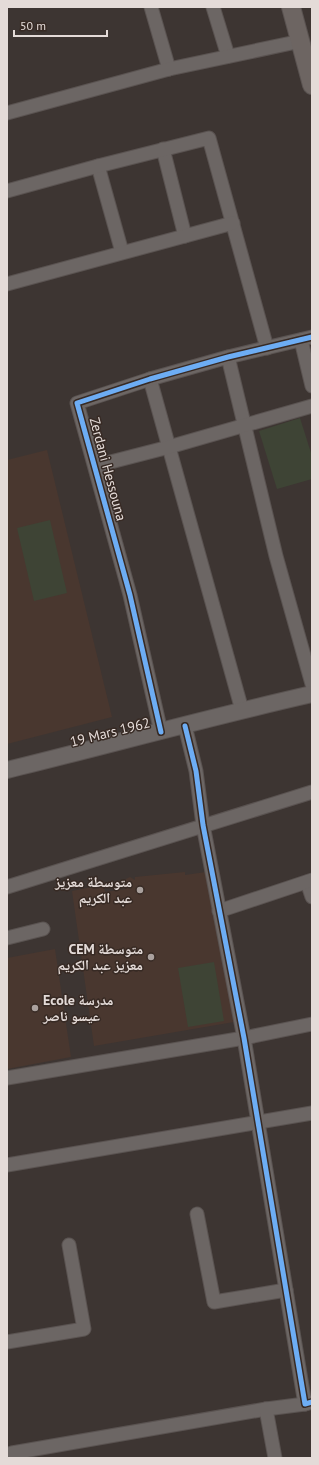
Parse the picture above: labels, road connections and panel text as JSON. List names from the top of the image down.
{
  "streets": {
    "street": ["Zerdani Hessouna", "19 Mars 1962"]
  },
  "crossings": [
    ["Zerdani Hessouna", "19 Mars 1962"]
  ],
  "places": ["متوسطة معزيز عبد الكريم", "CEM متوسطة معزيز عبد الكريم", "Ecole مدرسة عيسو ناصر"],
  "scale_bar": "50 m"
}
